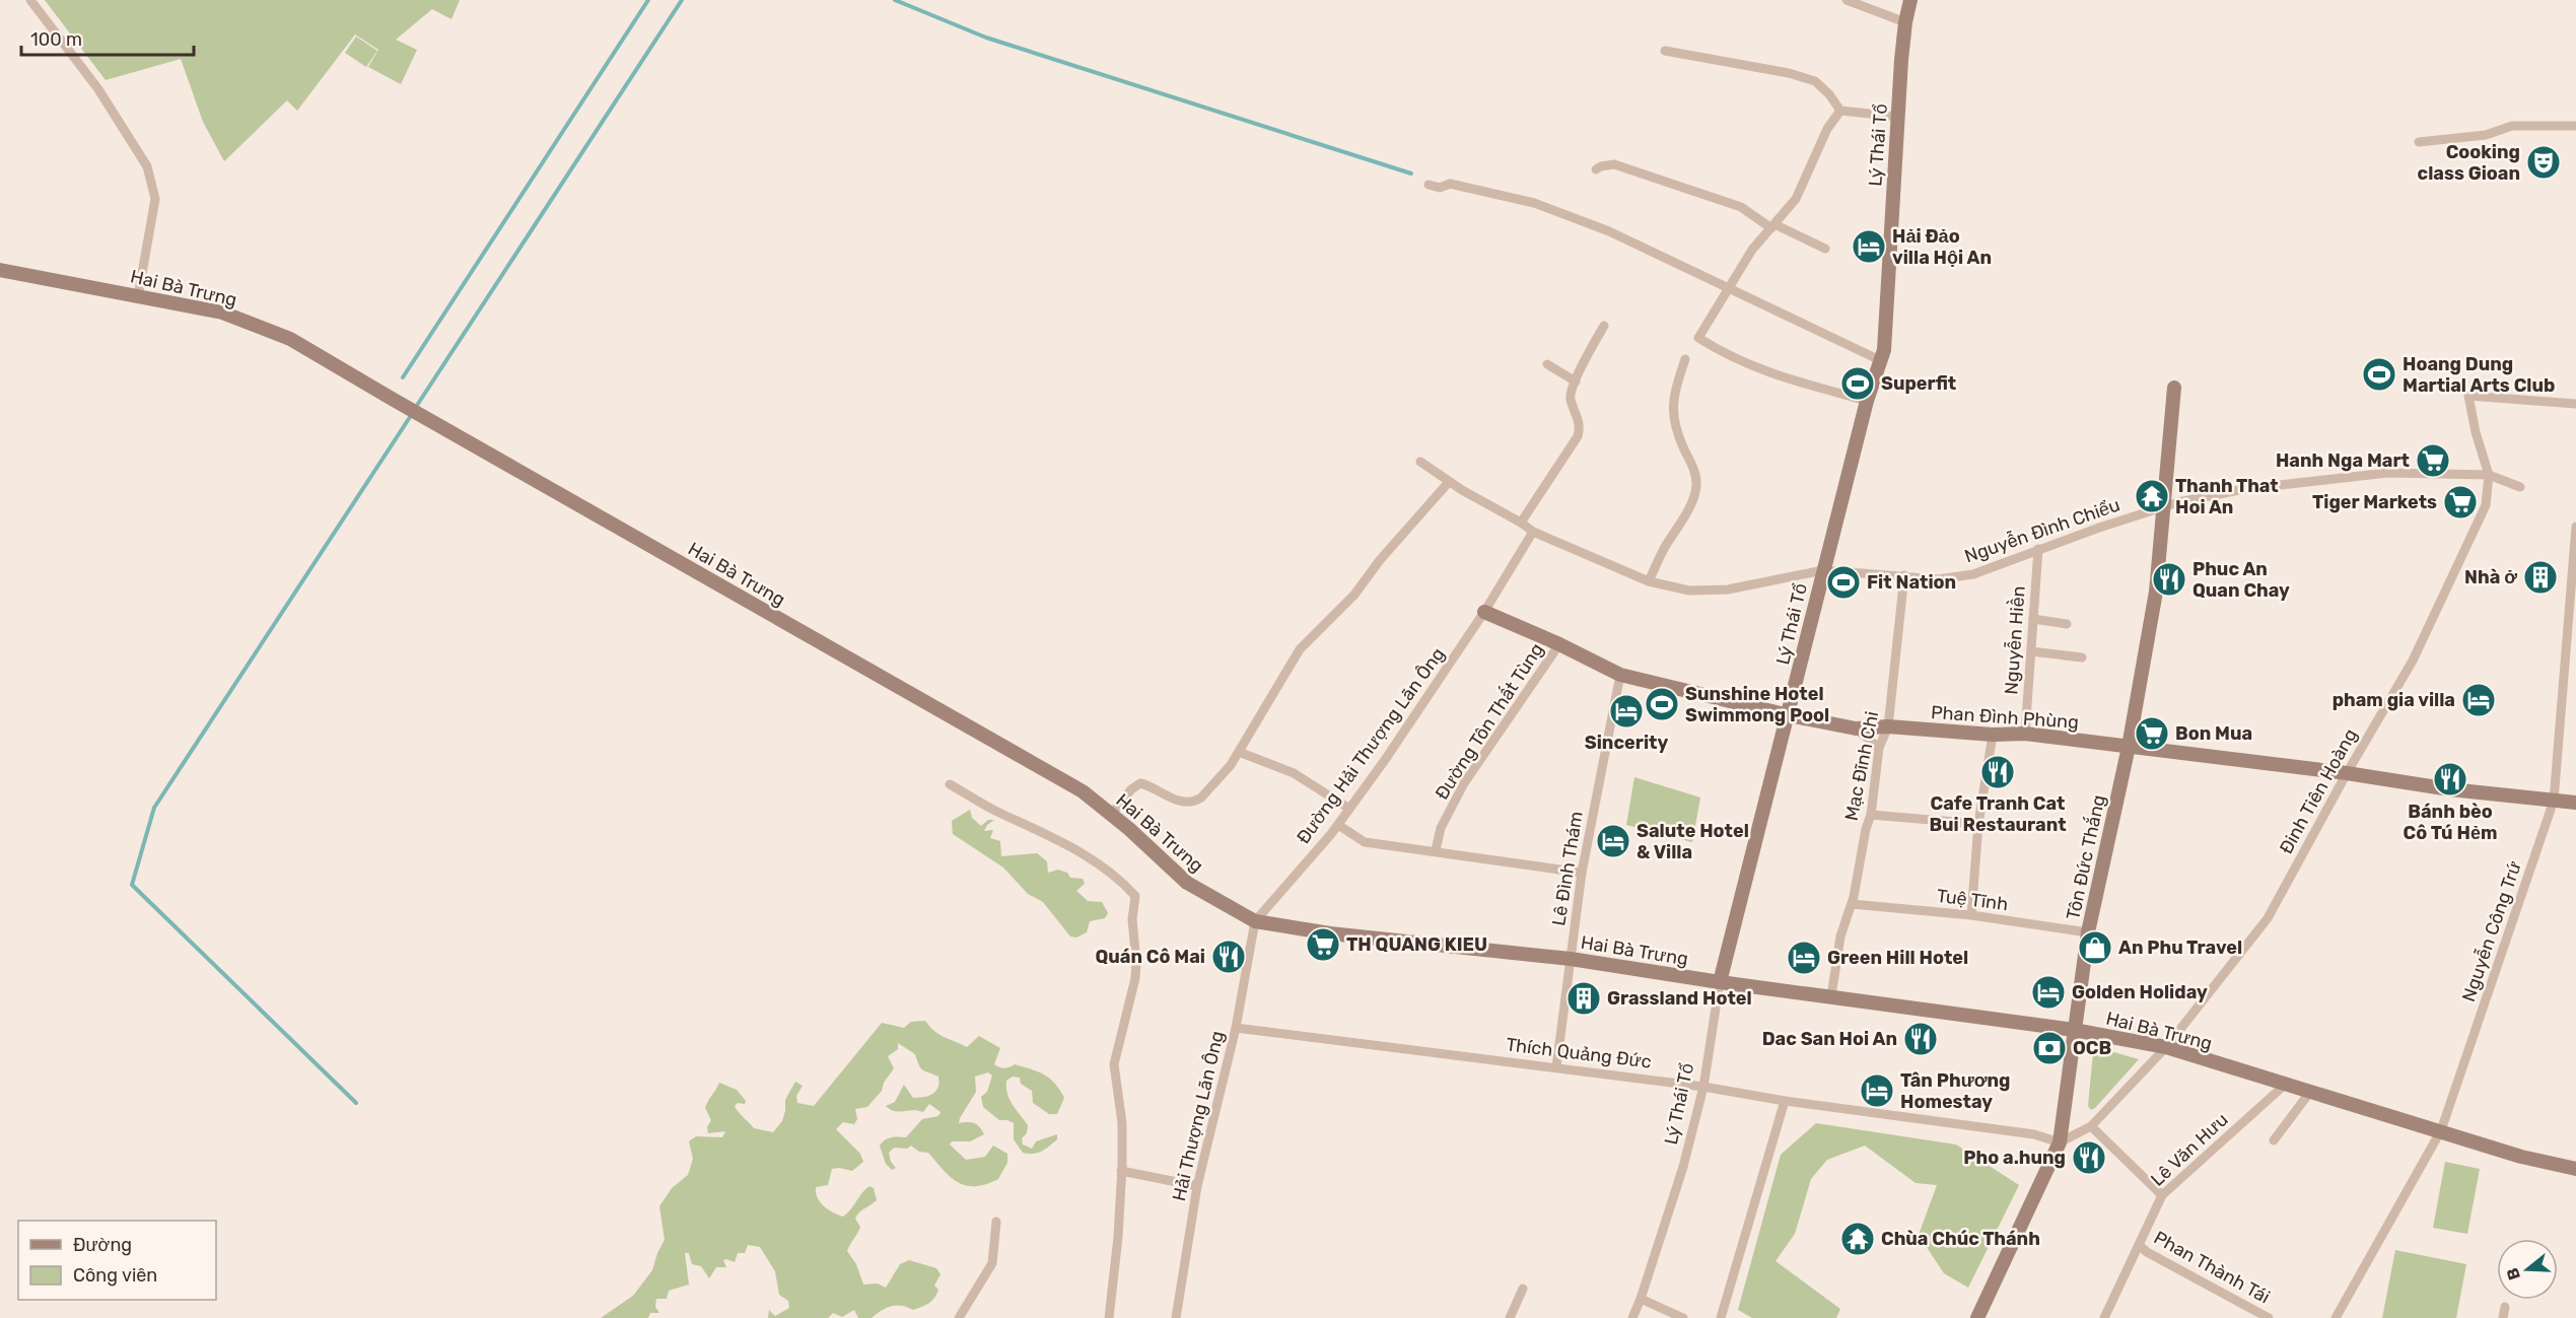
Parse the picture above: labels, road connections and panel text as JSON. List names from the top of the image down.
{
  "streets": {
    "street": [
      "Lý Thái Tổ",
      "Hai Bà Trưng",
      "Nguyễn Đình Chiểu",
      "Nguyễn Hiền",
      "Phan Đình Phùng",
      "Đường Tôn Thất Tùng",
      "Đường Hải Thượng Lãn Ông",
      "Mạc Đĩnh Chi",
      "Đinh Tiên Hoàng",
      "Tôn Đức Thắng",
      "Lê Đình Thám",
      "Tuệ Tĩnh",
      "Nguyễn Công Trứ",
      "Thích Quảng Đức",
      "Hải Thượng Lãn Ông",
      "Lê Văn Hưu",
      "Phan Thành Tái"
    ]
  },
  "crossings": [
    ["Lý Thái Tổ", "Hai Bà Trưng"],
    ["Lý Thái Tổ", "Nguyễn Đình Chiểu"],
    ["Lý Thái Tổ", "Phan Đình Phùng"],
    ["Lý Thái Tổ", "Thích Quảng Đức"],
    ["Hai Bà Trưng", "Đường Hải Thượng Lãn Ông"],
    ["Hai Bà Trưng", "Mạc Đĩnh Chi"],
    ["Hai Bà Trưng", "Đinh Tiên Hoàng"],
    ["Hai Bà Trưng", "Tôn Đức Thắng"],
    ["Hai Bà Trưng", "Lê Đình Thám"],
    ["Hai Bà Trưng", "Nguyễn Công Trứ"],
    ["Hai Bà Trưng", "Hải Thượng Lãn Ông"],
    ["Hai Bà Trưng", "Lê Văn Hưu"],
    ["Nguyễn Đình Chiểu", "Nguyễn Hiền"],
    ["Nguyễn Đình Chiểu", "Mạc Đĩnh Chi"],
    ["Nguyễn Đình Chiểu", "Đinh Tiên Hoàng"],
    ["Nguyễn Đình Chiểu", "Tôn Đức Thắng"],
    ["Nguyễn Hiền", "Phan Đình Phùng"],
    ["Phan Đình Phùng", "Đường Tôn Thất Tùng"],
    ["Phan Đình Phùng", "Đường Hải Thượng Lãn Ông"],
    ["Phan Đình Phùng", "Mạc Đĩnh Chi"],
    ["Phan Đình Phùng", "Đinh Tiên Hoàng"],
    ["Phan Đình Phùng", "Tôn Đức Thắng"],
    ["Phan Đình Phùng", "Lê Đình Thám"],
    ["Phan Đình Phùng", "Nguyễn Công Trứ"],
    ["Đường Hải Thượng Lãn Ông", "Hải Thượng Lãn Ông"],
    ["Mạc Đĩnh Chi", "Tuệ Tĩnh"],
    ["Đinh Tiên Hoàng", "Tôn Đức Thắng"],
    ["Đinh Tiên Hoàng", "Thích Quảng Đức"],
    ["Tôn Đức Thắng", "Tuệ Tĩnh"],
    ["Tôn Đức Thắng", "Thích Quảng Đức"],
    ["Lê Đình Thám", "Thích Quảng Đức"],
    ["Thích Quảng Đức", "Hải Thượng Lãn Ông"],
    ["Lê Văn Hưu", "Phan Thành Tái"]
  ],
  "places": {
    "theatre": ["Cooking class Gioan"],
    "hotel": [
      "Hải Đảo villa Hội An",
      "pham gia villa",
      "Sincerity",
      "Salute Hotel & Villa",
      "Green Hill Hotel",
      "Golden Holiday",
      "Tân Phương Homestay"
    ],
    "sports": [
      "Hoang Dung Martial Arts Club",
      "Superfit",
      "Fit Nation",
      "Sunshine Hotel Swimmong Pool"
    ],
    "supermarket": [
      "Hanh Nga Mart",
      "Tiger Markets",
      "Bon Mua",
      "TH QUANG KIEU"
    ],
    "temple": ["Thanh That Hoi An", "Chùa Chúc Thánh"],
    "building": ["Nhà ở", "Grassland Hotel"],
    "restaurant": [
      "Phuc An Quan Chay",
      "Cafe Tranh Cat Bui Restaurant",
      "Bánh bèo Cô Tú Hẻm",
      "Quán Cô Mai",
      "Dac San Hoi An",
      "Pho a.hung"
    ],
    "shop": ["An Phu Travel"],
    "bank": ["OCB"]
  },
  "legend": ["Đường", "Công viên"],
  "scale_bar": "100 m",
  "north": "left"
}
